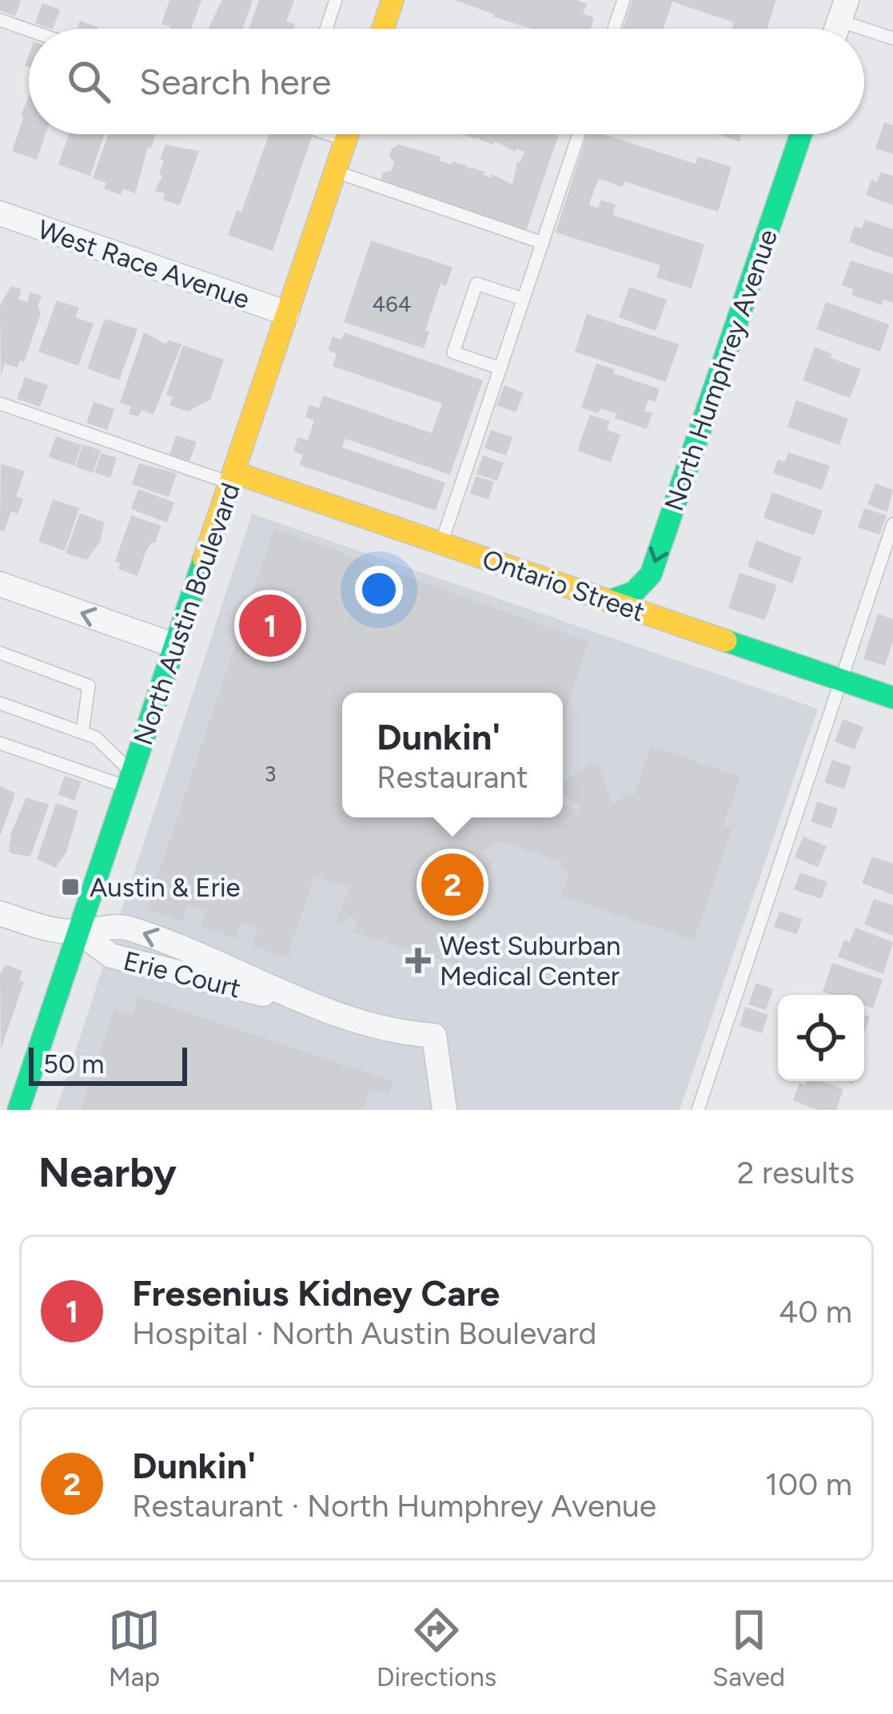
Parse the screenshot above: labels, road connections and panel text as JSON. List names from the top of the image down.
{
  "streets": {
    "street": [
      "West Race Avenue",
      "North Humphrey Avenue",
      "Ontario Street",
      "North Austin Boulevard",
      "Erie Court"
    ]
  },
  "crossings": [
    ["West Race Avenue", "North Austin Boulevard"],
    ["North Humphrey Avenue", "Ontario Street"],
    ["Ontario Street", "North Austin Boulevard"],
    ["North Austin Boulevard", "Erie Court"]
  ],
  "one_way": ["North Humphrey Avenue"],
  "places": {
    "transit": ["Austin & Erie"],
    "health": ["West Suburban Medical Center"]
  },
  "house_numbers": ["464", "3"],
  "scale_bar": "50 m",
  "page": {
    "search": "Search here",
    "pins": ["1", "2"],
    "popup": ["Dunkin'", "Restaurant"],
    "scale": "50 m",
    "heading": ["Nearby", "2 results"],
    "list": [
      {
        "mark": "1",
        "name": "Fresenius Kidney Care",
        "note": "Hospital · North Austin Boulevard",
        "value": "40 m"
      },
      {
        "mark": "2",
        "name": "Dunkin'",
        "note": "Restaurant · North Humphrey Avenue",
        "value": "100 m"
      }
    ],
    "nav": ["Map", "Directions", "Saved"]
  }
}
